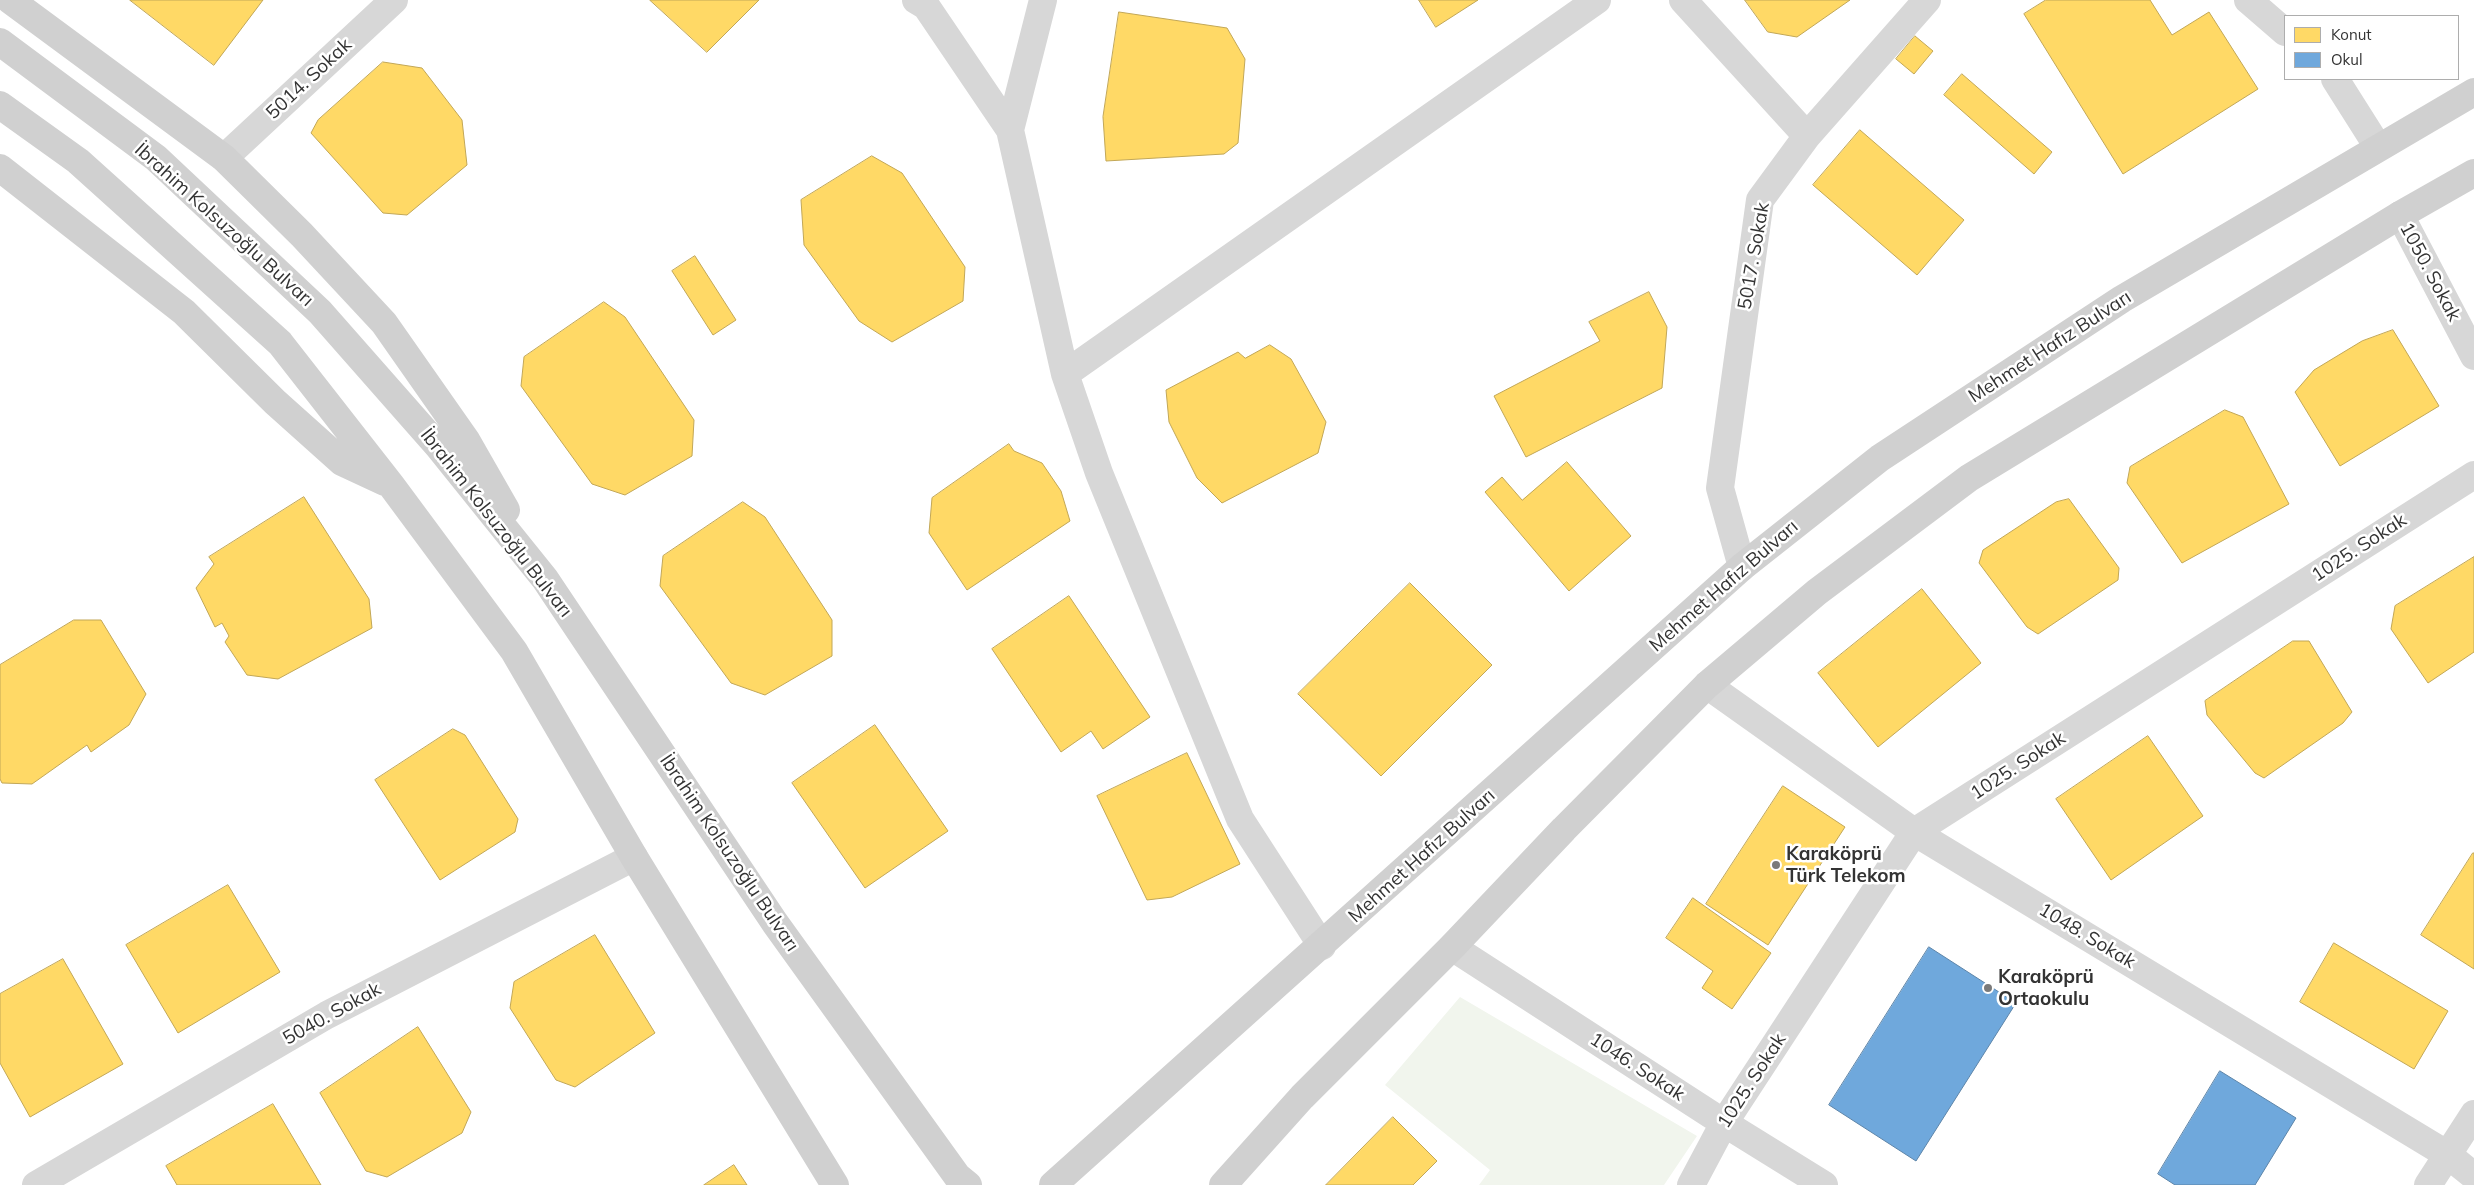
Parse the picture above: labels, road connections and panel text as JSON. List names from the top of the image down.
{
  "streets": {
    "main road": ["İbrahim Kolsuzoğlu Bulvarı", "Mehmet Hafız Bulvarı"],
    "street": [
      "5014. Sokak",
      "5017. Sokak",
      "1050. Sokak",
      "1025. Sokak",
      "1048. Sokak",
      "5040. Sokak",
      "1046. Sokak"
    ]
  },
  "crossings": [
    ["5017. Sokak", "Mehmet Hafız Bulvarı"],
    ["1025. Sokak", "1048. Sokak"],
    ["1025. Sokak", "1046. Sokak"]
  ],
  "places": ["Karaköprü Türk Telekom", "Karaköprü Ortaokulu"],
  "legend": ["Konut", "Okul"]
}
